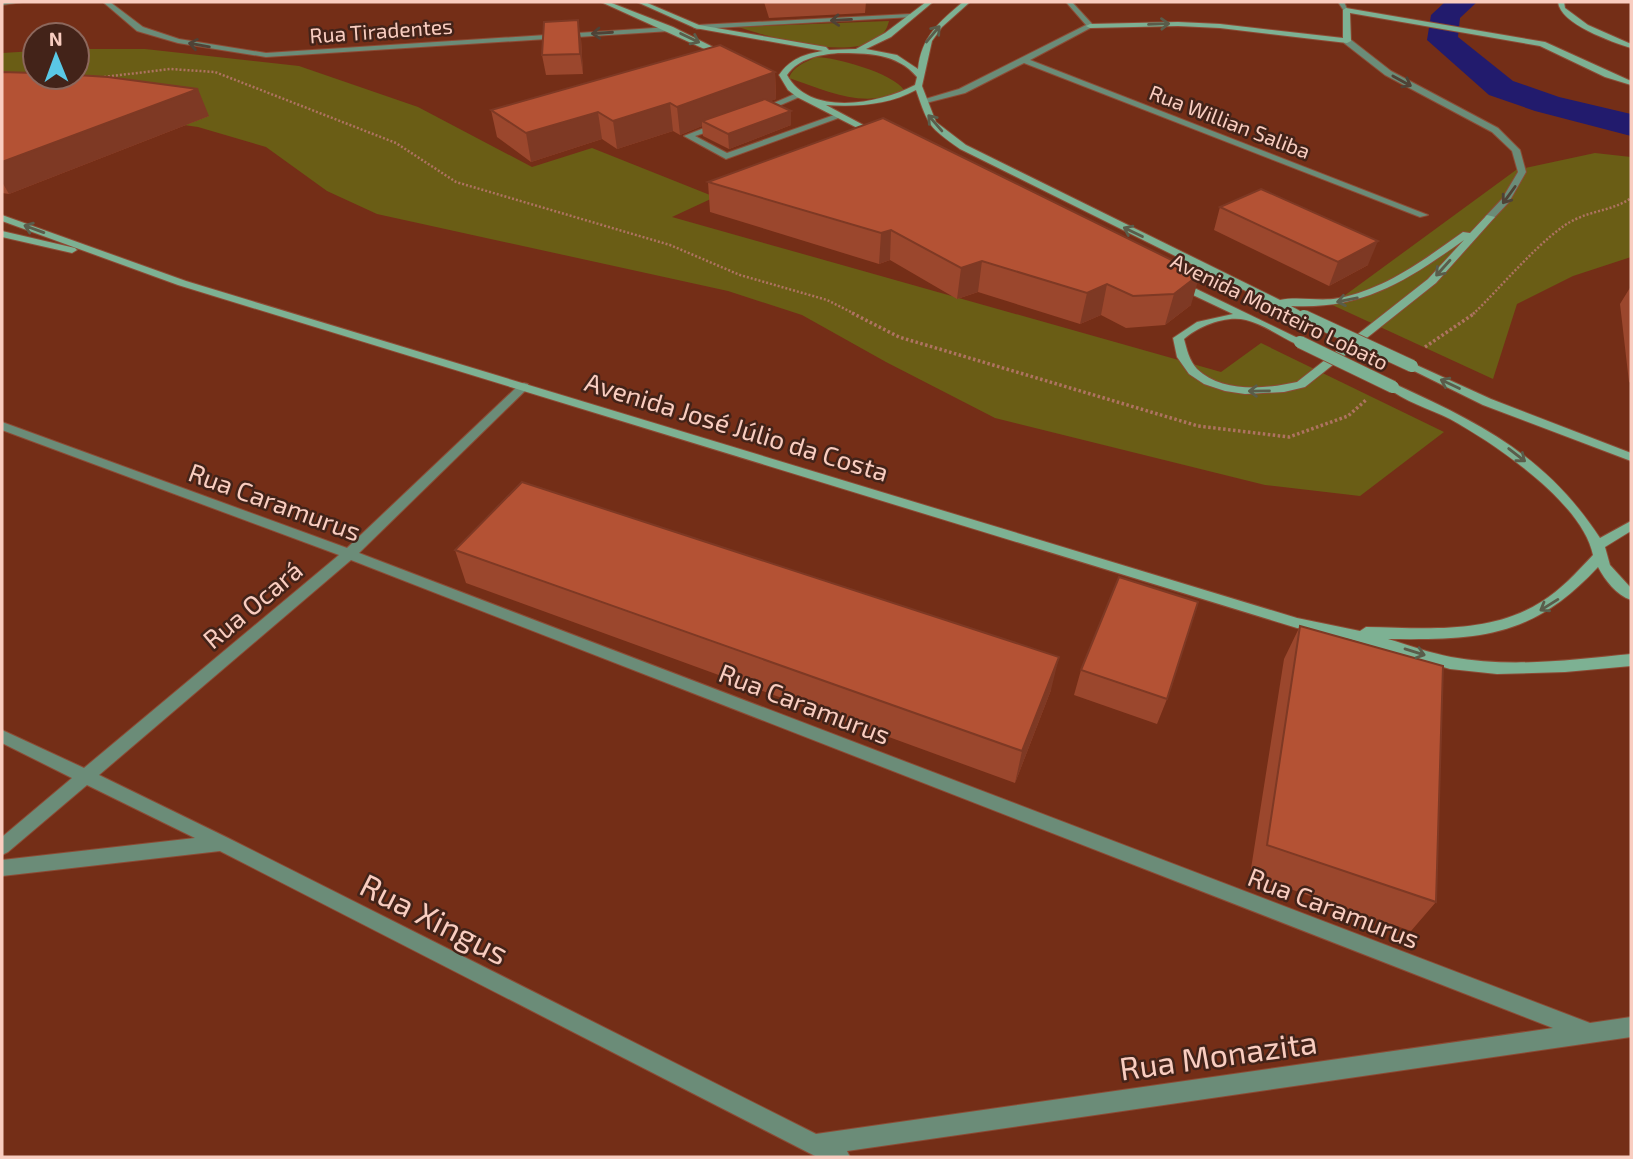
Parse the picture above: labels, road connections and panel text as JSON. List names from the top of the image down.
{
  "streets": {
    "main road": ["Avenida Monteiro Lobato", "Avenida José Júlio da Costa"],
    "street": [
      "Rua Tiradentes",
      "Rua Willian Saliba",
      "Rua Caramurus",
      "Rua Ocará",
      "Rua Xingus",
      "Rua Monazita"
    ]
  },
  "crossings": [
    ["Avenida Monteiro Lobato", "Avenida José Júlio da Costa"],
    ["Avenida José Júlio da Costa", "Rua Ocará"],
    ["Rua Caramurus", "Rua Ocará"],
    ["Rua Caramurus", "Rua Monazita"],
    ["Rua Ocará", "Rua Xingus"],
    ["Rua Xingus", "Rua Monazita"]
  ],
  "one_way": ["Rua Tiradentes"],
  "north": "top"
}
